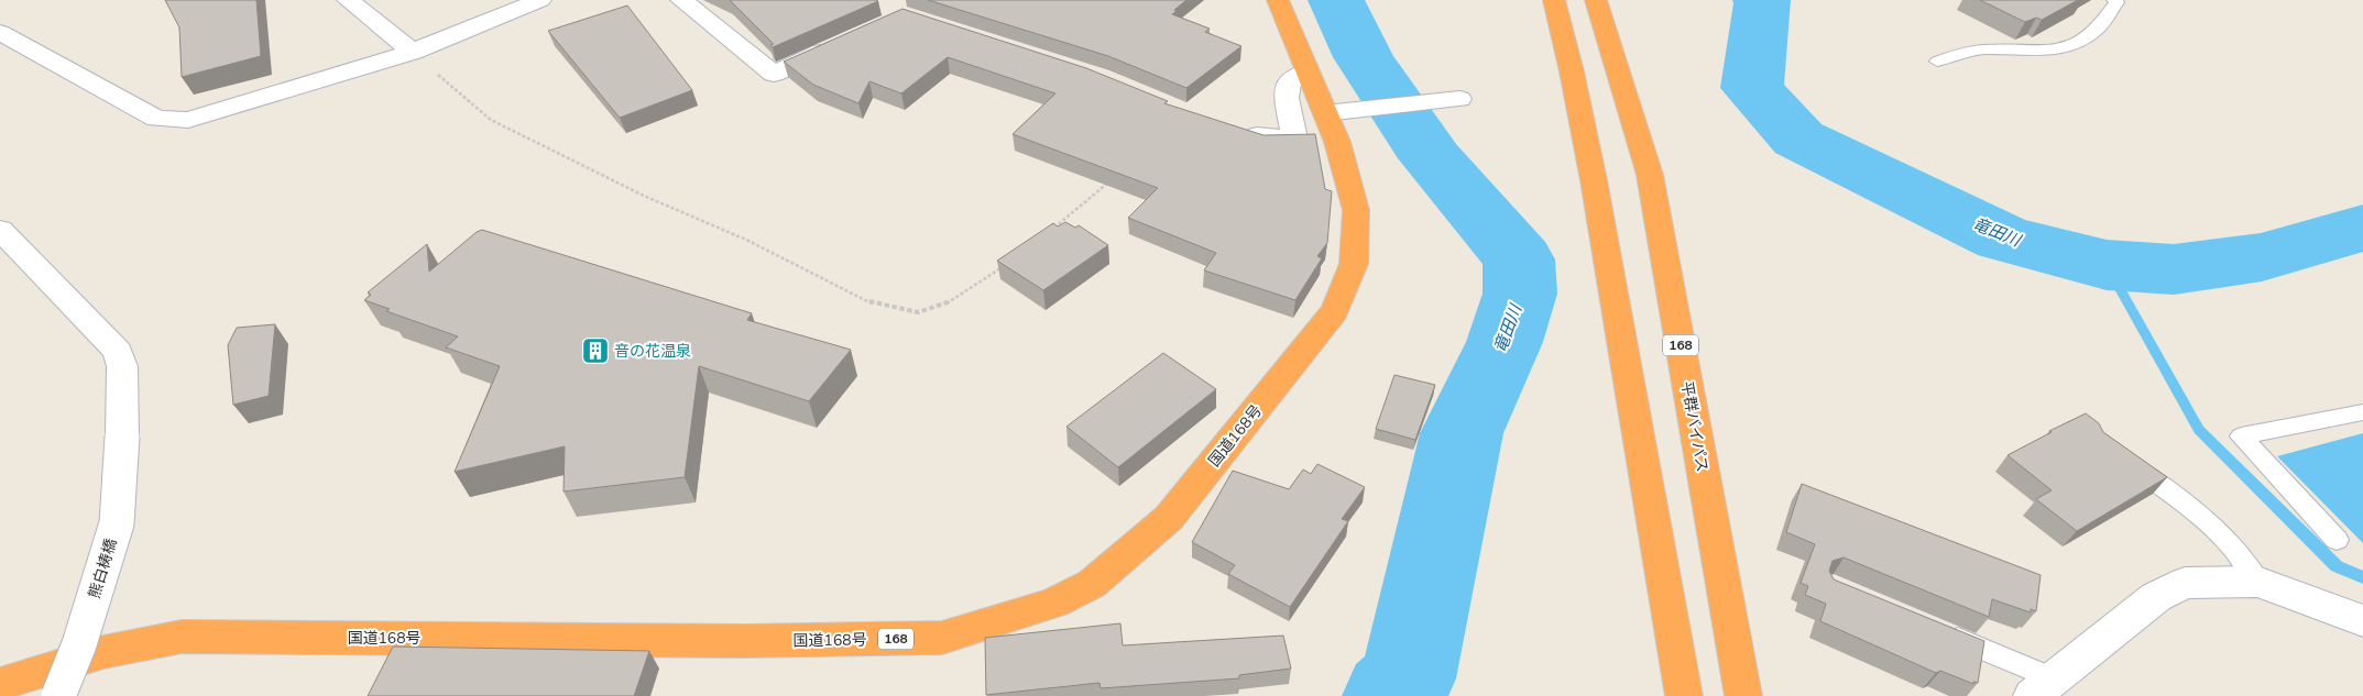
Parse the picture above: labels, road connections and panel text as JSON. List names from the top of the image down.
{
  "streets": {
    "highway": ["168", "平群バイパス", "国道168号"],
    "street": ["熊白梼橋"]
  },
  "water": ["竜田川"],
  "places": {
    "building": ["音の花温泉"]
  }
}
